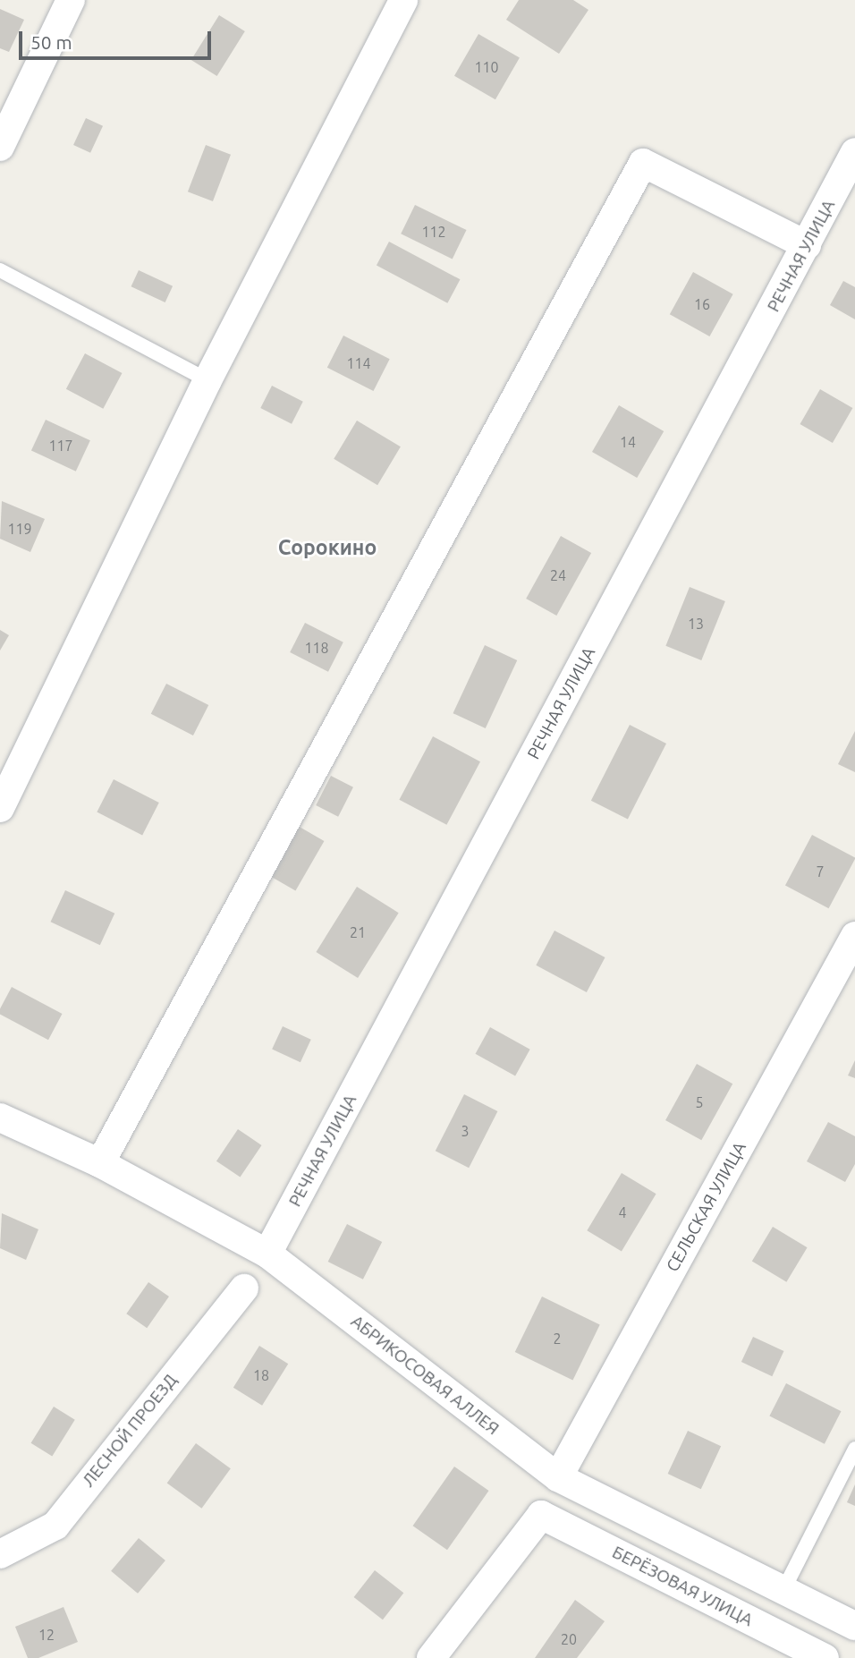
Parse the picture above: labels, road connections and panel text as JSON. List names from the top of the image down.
{
  "streets": {
    "street": [
      "РЕЧНАЯ УЛИЦА",
      "СЕЛЬСКАЯ УЛИЦА",
      "АБРИКОСОВАЯ АЛЛЕЯ",
      "ЛЕСНОЙ ПРОЕЗД",
      "БЕРЁЗОВАЯ УЛИЦА"
    ]
  },
  "crossings": [
    ["РЕЧНАЯ УЛИЦА", "АБРИКОСОВАЯ АЛЛЕЯ"],
    ["СЕЛЬСКАЯ УЛИЦА", "АБРИКОСОВАЯ АЛЛЕЯ"]
  ],
  "districts": ["Сорокино"],
  "house_numbers": [
    "110",
    "112",
    "16",
    "114",
    "14",
    "117",
    "119",
    "24",
    "13",
    "118",
    "7",
    "21",
    "5",
    "3",
    "4",
    "2",
    "18",
    "12",
    "20"
  ],
  "scale_bar": "50 m"
}
